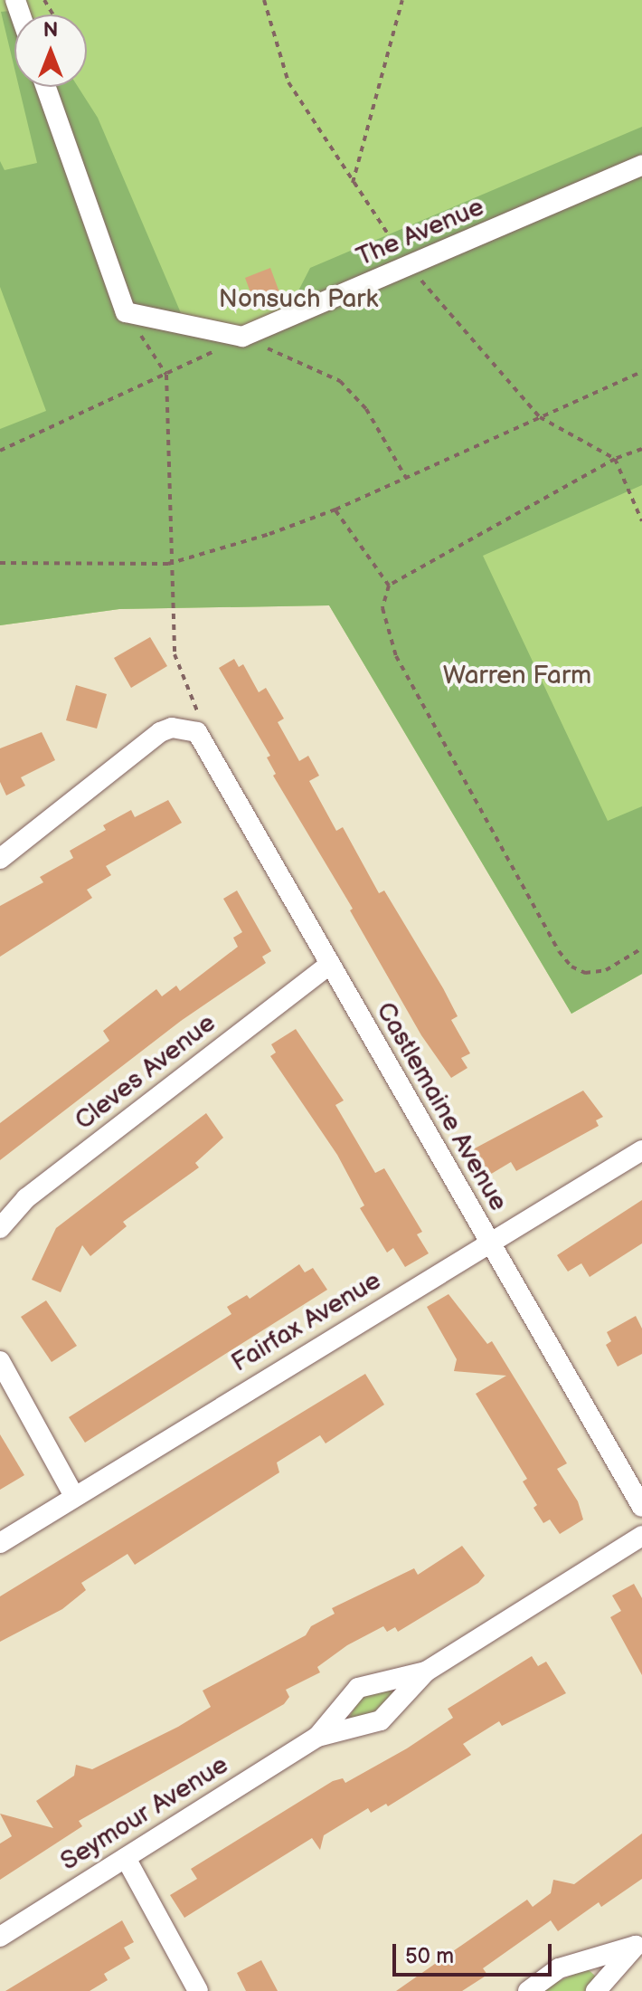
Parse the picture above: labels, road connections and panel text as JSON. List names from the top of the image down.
{
  "streets": {
    "street": [
      "The Avenue",
      "Cleves Avenue",
      "Castlemaine Avenue",
      "Fairfax Avenue",
      "Seymour Avenue"
    ]
  },
  "crossings": [
    ["Cleves Avenue", "Castlemaine Avenue"],
    ["Castlemaine Avenue", "Fairfax Avenue"]
  ],
  "parks": ["Nonsuch Park", "Warren Farm"],
  "scale_bar": "50 m",
  "north": "top"
}
